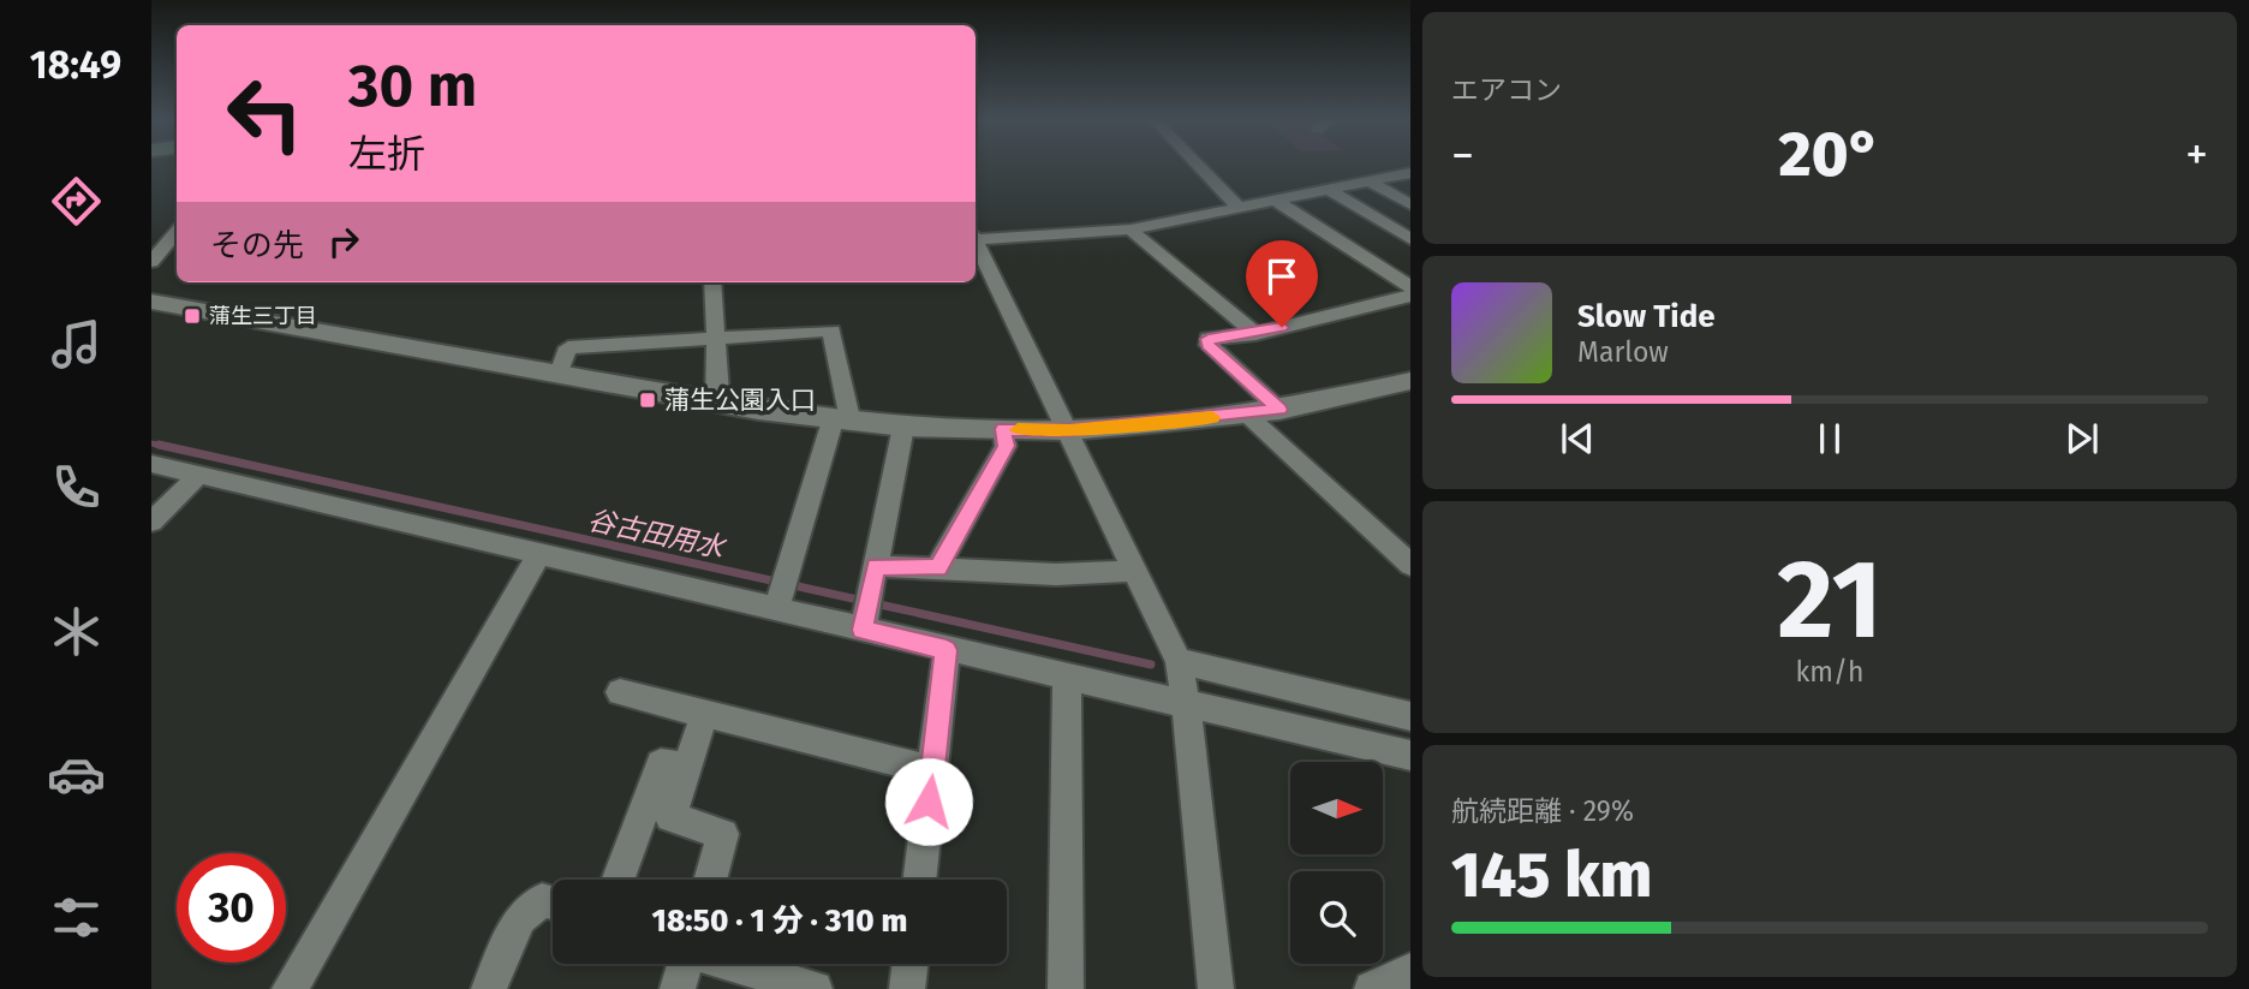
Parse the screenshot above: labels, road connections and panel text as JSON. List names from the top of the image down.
{
  "water": ["谷古田用水"],
  "places": {
    "transit": ["蒲生三丁目", "蒲生公園入口"]
  },
  "north": "right",
  "page": {
    "tabs": "18:49",
    "tile": [
      "エアコン",
      ["21", "km/h"],
      ["航続距離 · 29%", "145 km"]
    ],
    "turn": ["30 m", "左折"],
    "heat": ["−", "20°", "+"],
    "then": "その先",
    "song": ["Slow Tide", "Marlow"],
    "limit": "30",
    "trip": "18:50 · 1 分 · 310 m"
  }
}
